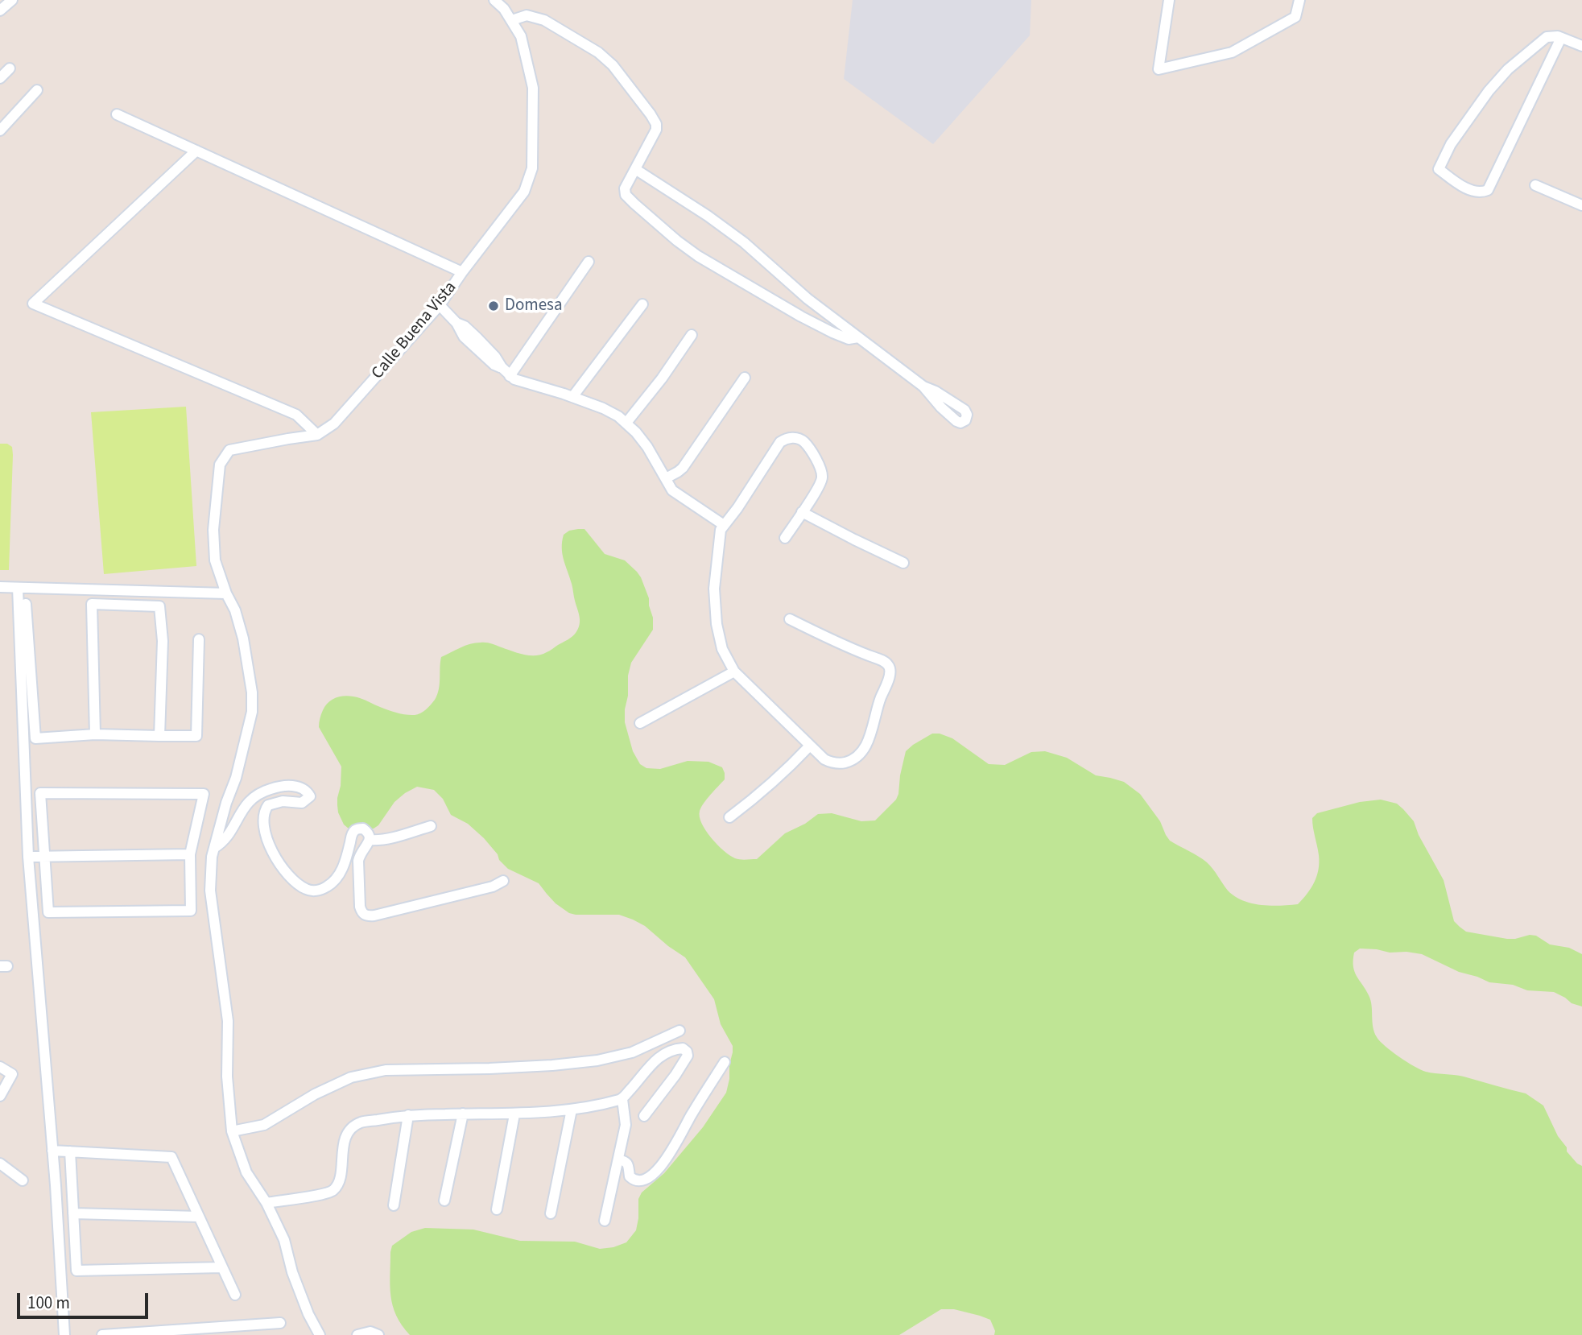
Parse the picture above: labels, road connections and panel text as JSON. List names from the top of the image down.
{
  "streets": {
    "street": ["Calle Buena Vista"]
  },
  "places": ["Domesa"],
  "scale_bar": "100 m"
}
